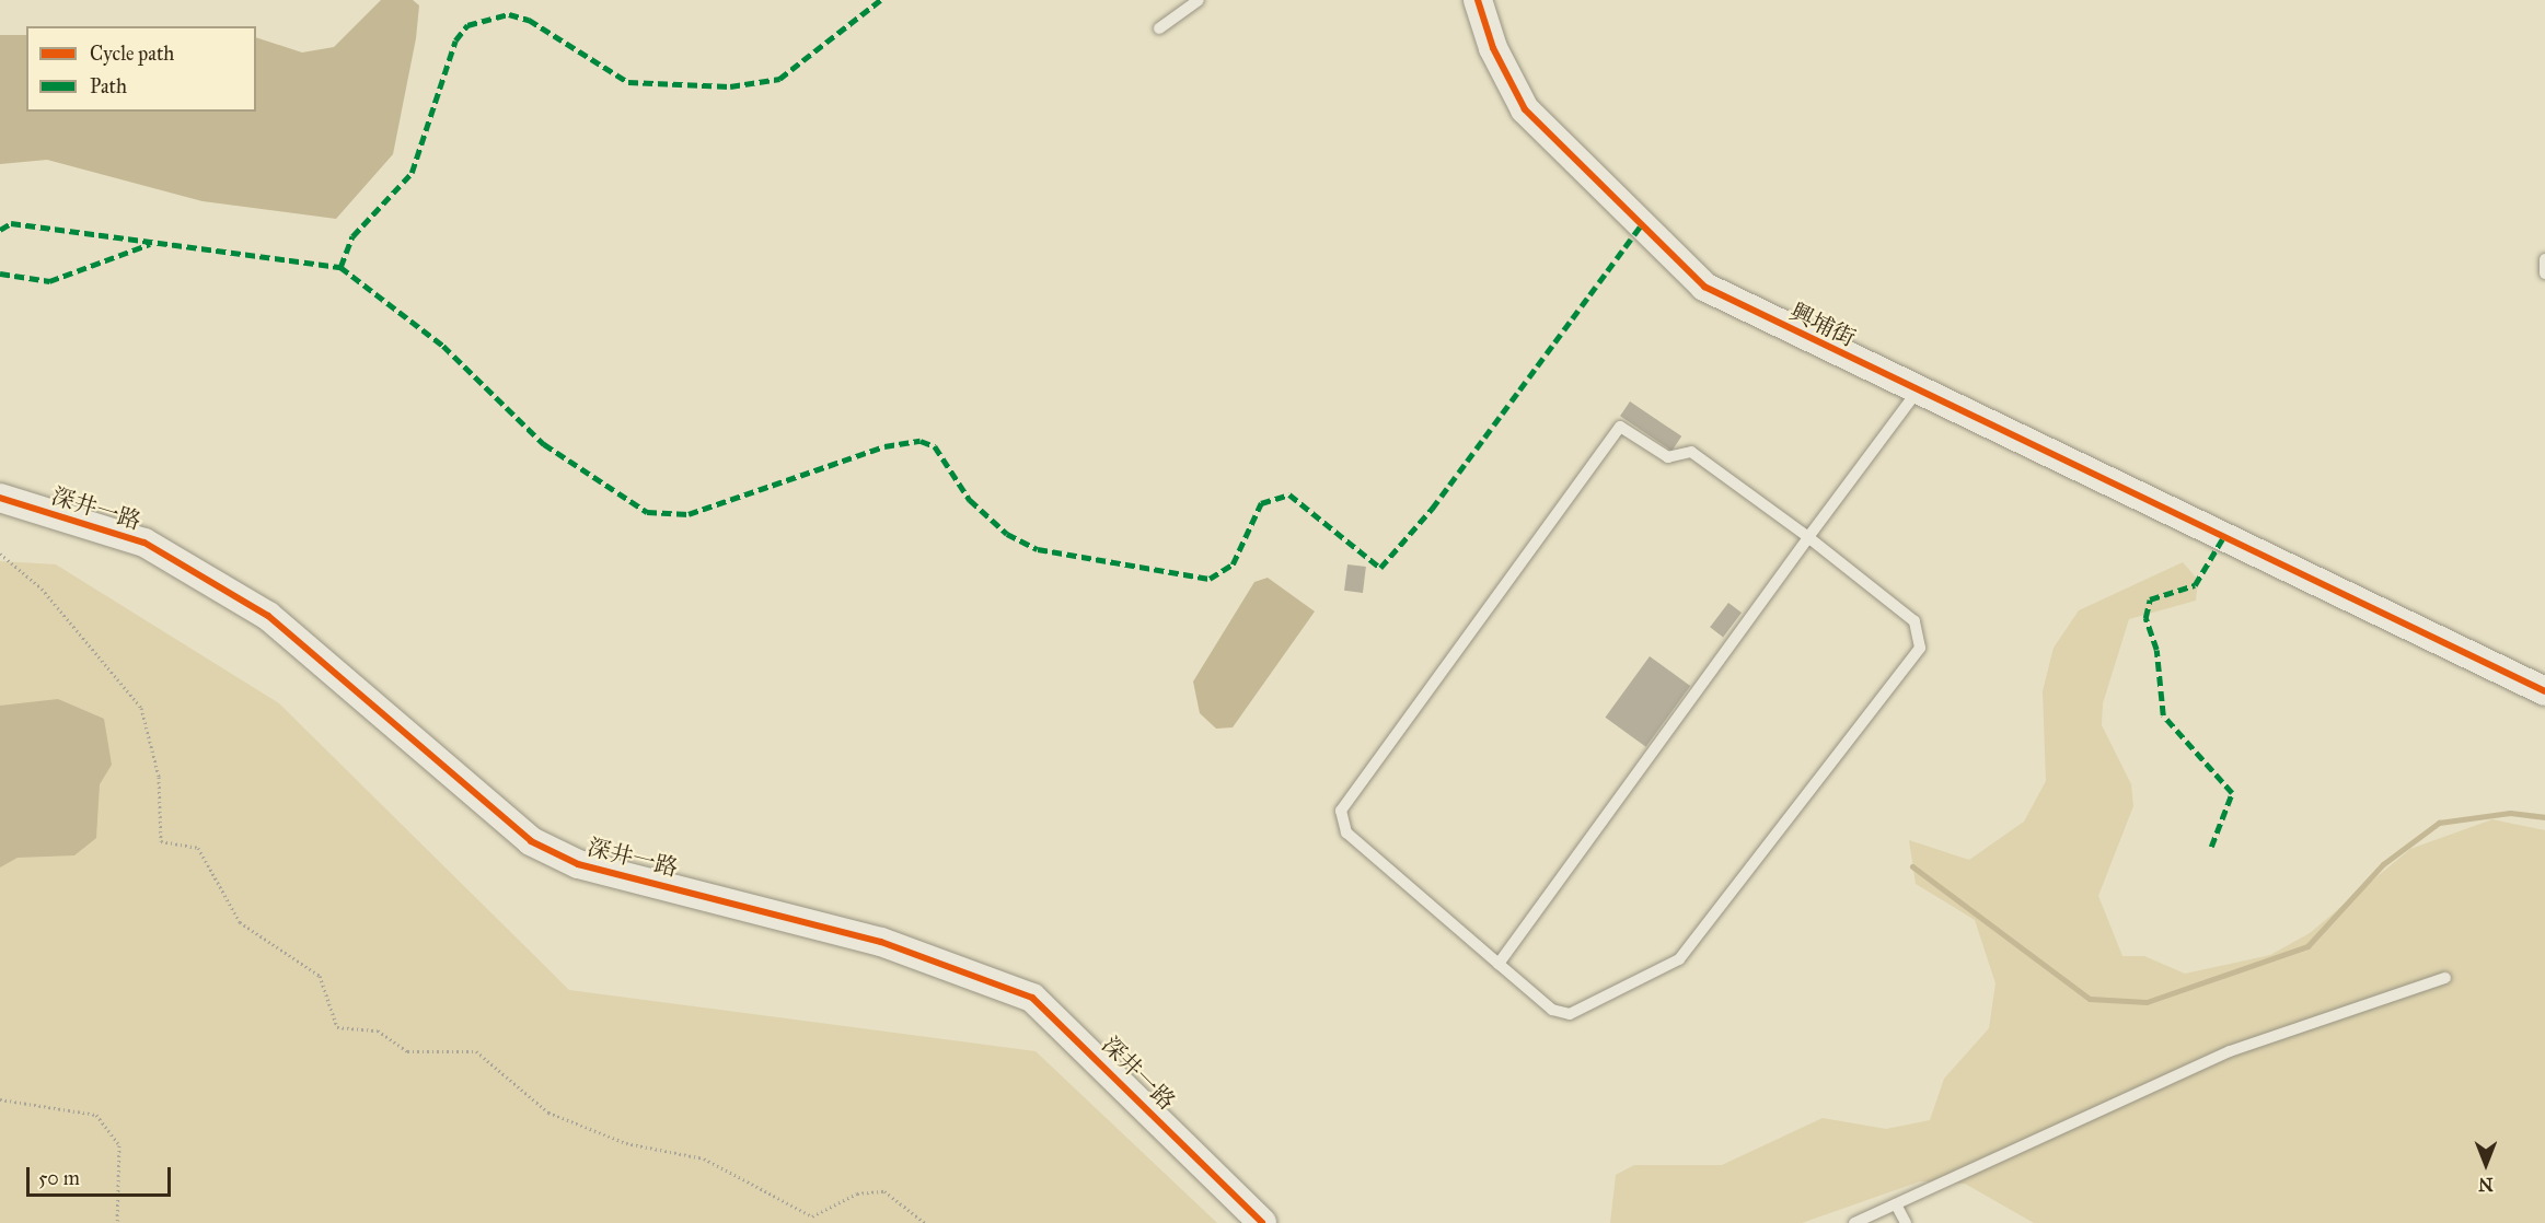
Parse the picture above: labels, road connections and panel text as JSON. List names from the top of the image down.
{
  "streets": {
    "street": ["興埔街", "深井一路"]
  },
  "legend": ["Cycle path", "Path"],
  "scale_bar": "50 m",
  "north": "bottom"
}
